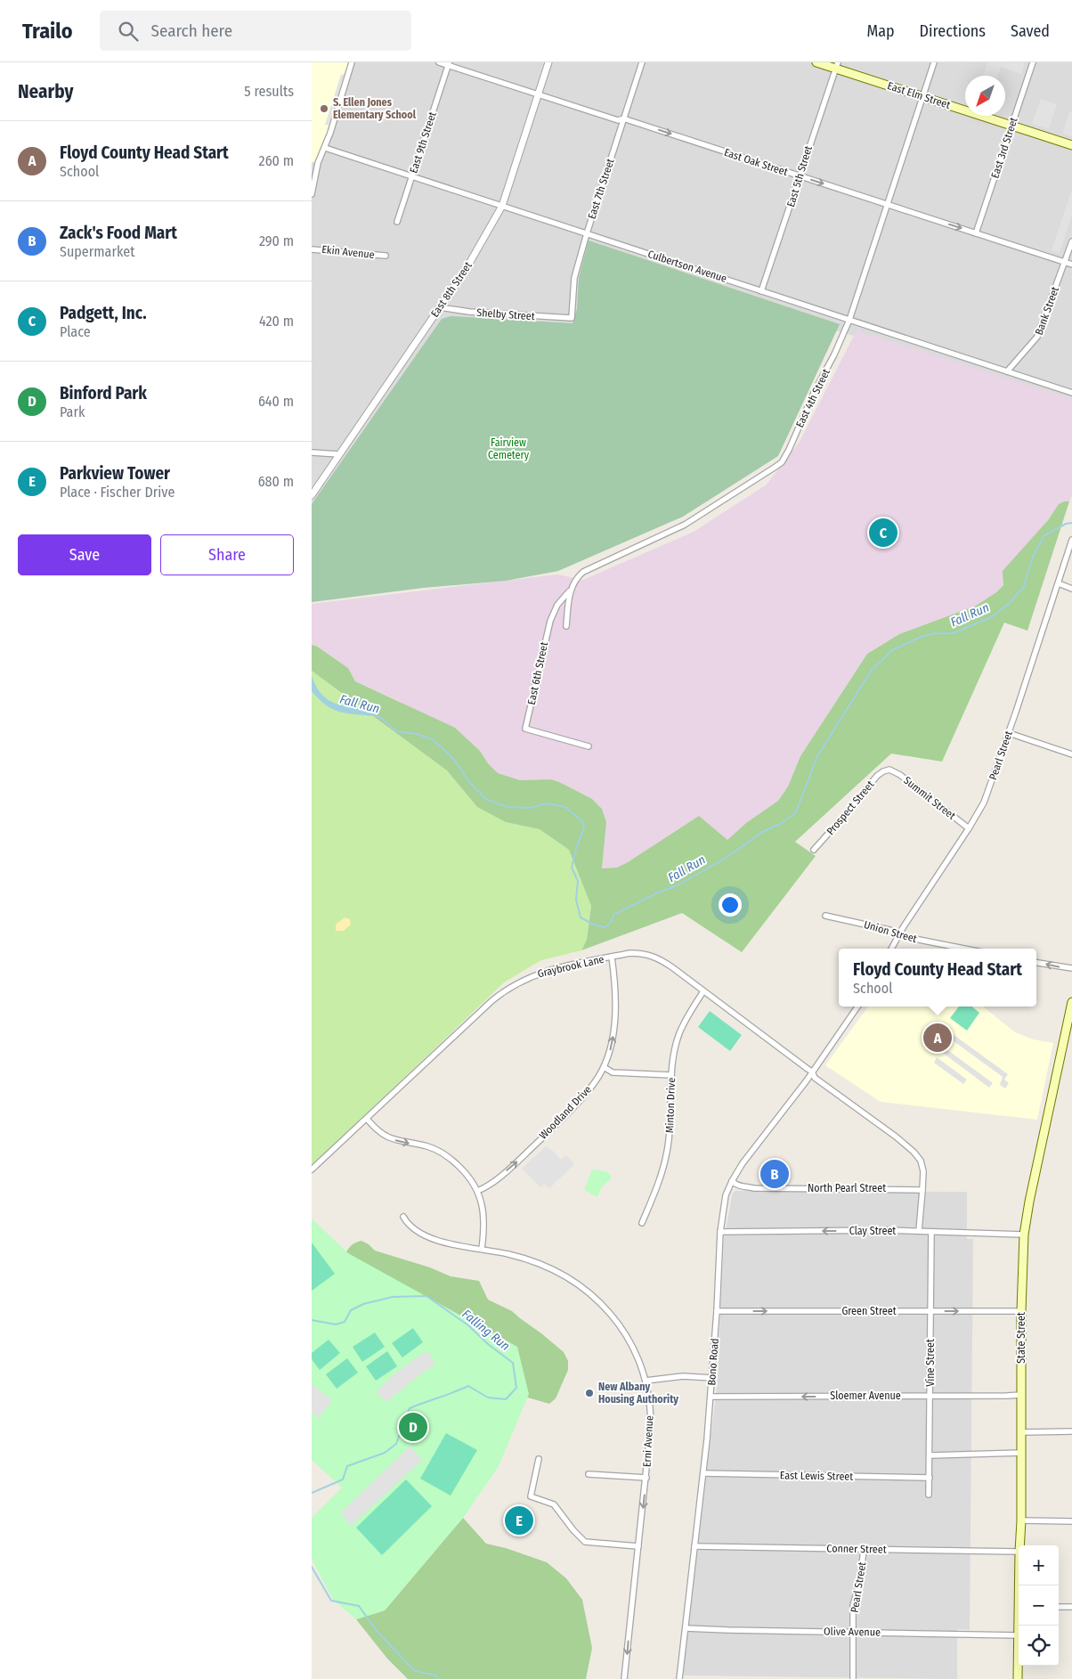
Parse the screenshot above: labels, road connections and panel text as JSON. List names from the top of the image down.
{
  "streets": {
    "main road": ["East Elm Street", "State Street"],
    "street": [
      "East 9th Street",
      "East 3rd Street",
      "East Oak Street",
      "East 5th Street",
      "East 7th Street",
      "Ekin Avenue",
      "Culbertson Avenue",
      "East 8th Street",
      "Bank Street",
      "Shelby Street",
      "East 4th Street",
      "East 6th Street",
      "Pearl Street",
      "Summit Street",
      "Prospect Street",
      "Union Street",
      "Graybrook Lane",
      "Minton Drive",
      "Woodland Drive",
      "North Pearl Street",
      "Clay Street",
      "Green Street",
      "Bono Road",
      "Vine Street",
      "Sloemer Avenue",
      "Erni Avenue",
      "East Lewis Street",
      "Conner Street",
      "Olive Avenue"
    ]
  },
  "crossings": [
    ["East Elm Street", "East 3rd Street"],
    ["East Elm Street", "East 5th Street"],
    ["East Elm Street", "East 4th Street"],
    ["East 9th Street", "East Oak Street"],
    ["East 9th Street", "Culbertson Avenue"],
    ["East 3rd Street", "East Oak Street"],
    ["East Oak Street", "East 5th Street"],
    ["East Oak Street", "East 7th Street"],
    ["East Oak Street", "East 8th Street"],
    ["East Oak Street", "Bank Street"],
    ["East Oak Street", "East 4th Street"],
    ["East 5th Street", "Culbertson Avenue"],
    ["East 7th Street", "Culbertson Avenue"],
    ["East 7th Street", "Shelby Street"],
    ["Culbertson Avenue", "East 8th Street"],
    ["Culbertson Avenue", "Bank Street"],
    ["Culbertson Avenue", "East 4th Street"],
    ["East 8th Street", "Shelby Street"],
    ["East 4th Street", "East 6th Street"],
    ["Pearl Street", "Summit Street"],
    ["Pearl Street", "Union Street"],
    ["Pearl Street", "Conner Street"],
    ["Pearl Street", "Olive Avenue"],
    ["Summit Street", "Prospect Street"],
    ["Graybrook Lane", "Minton Drive"],
    ["Graybrook Lane", "Woodland Drive"],
    ["Graybrook Lane", "North Pearl Street"],
    ["Graybrook Lane", "Bono Road"],
    ["North Pearl Street", "Bono Road"],
    ["Clay Street", "State Street"],
    ["Clay Street", "Bono Road"],
    ["Clay Street", "Vine Street"],
    ["Green Street", "State Street"],
    ["Green Street", "Bono Road"],
    ["Green Street", "Vine Street"],
    ["State Street", "Sloemer Avenue"],
    ["State Street", "Olive Avenue"],
    ["Bono Road", "Sloemer Avenue"],
    ["Bono Road", "East Lewis Street"],
    ["Bono Road", "Conner Street"],
    ["Bono Road", "Olive Avenue"],
    ["Vine Street", "Sloemer Avenue"],
    ["Vine Street", "East Lewis Street"]
  ],
  "one_way": [
    "East Oak Street",
    "Woodland Drive",
    "Clay Street",
    "Green Street",
    "Sloemer Avenue"
  ],
  "water": ["Fall Run", "Falling Run"],
  "parks": ["Fairview Cemetery"],
  "places": ["S. Ellen Jones Elementary School", "New Albany Housing Authority"],
  "north": "bottom left",
  "page": {
    "header": "Trailo",
    "search": "Search here",
    "nav": ["Map", "Directions", "Saved"],
    "heading": ["Nearby", "5 results"],
    "list": [
      {
        "mark": "A",
        "name": "Floyd County Head Start",
        "note": "School",
        "value": "260 m"
      },
      {
        "mark": "B",
        "name": "Zack's Food Mart",
        "note": "Supermarket",
        "value": "290 m"
      },
      {
        "mark": "C",
        "name": "Padgett, Inc.",
        "note": "Place",
        "value": "420 m"
      },
      {
        "mark": "D",
        "name": "Binford Park",
        "note": "Park",
        "value": "640 m"
      },
      {
        "mark": "E",
        "name": "Parkview Tower",
        "note": "Place · Fischer Drive",
        "value": "680 m"
      }
    ],
    "pins": [
      "C",
      "A",
      "B",
      "D",
      "E"
    ],
    "buttons": ["Save", "Share"],
    "popup": ["Floyd County Head Start", "School"],
    "map_buttons": ["+", "−"]
  }
}
